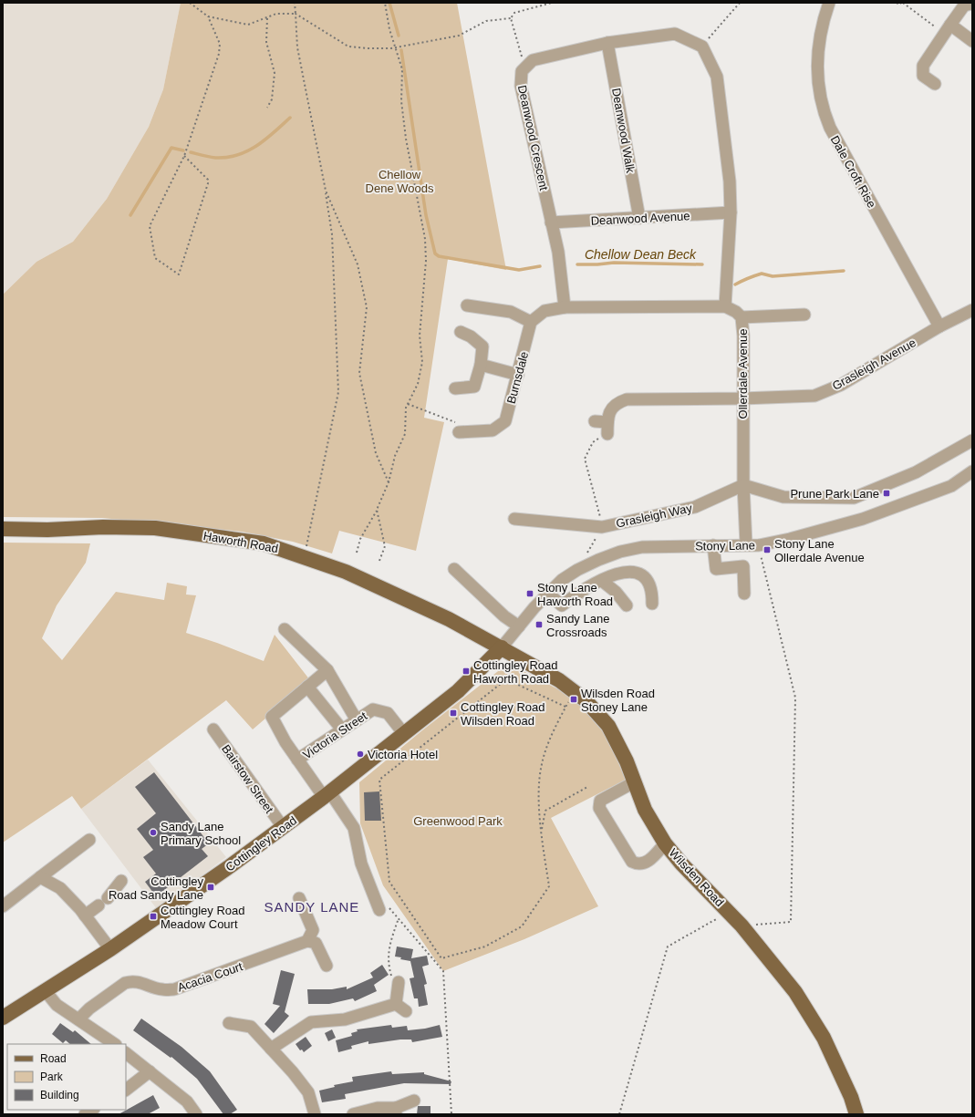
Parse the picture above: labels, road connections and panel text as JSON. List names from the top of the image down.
{
  "streets": {
    "main road": ["Haworth Road", "Cottingley Road", "Wilsden Road"],
    "street": [
      "Deanwood Walk",
      "Deanwood Crescent",
      "Dale Croft Rise",
      "Deanwood Avenue",
      "Grasleigh Avenue",
      "Ollerdale Avenue",
      "Burnsdale",
      "Grasleigh Way",
      "Stony Lane",
      "Victoria Street",
      "Bairstow Street",
      "Acacia Court"
    ]
  },
  "crossings": [
    ["Deanwood Walk", "Deanwood Crescent"],
    ["Deanwood Walk", "Deanwood Avenue"],
    ["Deanwood Crescent", "Deanwood Avenue"],
    ["Dale Croft Rise", "Grasleigh Avenue"],
    ["Grasleigh Avenue", "Ollerdale Avenue"],
    ["Ollerdale Avenue", "Grasleigh Way"],
    ["Ollerdale Avenue", "Stony Lane"],
    ["Haworth Road", "Stony Lane"],
    ["Haworth Road", "Cottingley Road"],
    ["Haworth Road", "Wilsden Road"],
    ["Stony Lane", "Cottingley Road"],
    ["Stony Lane", "Wilsden Road"],
    ["Victoria Street", "Cottingley Road"],
    ["Bairstow Street", "Cottingley Road"],
    ["Cottingley Road", "Wilsden Road"]
  ],
  "districts": ["SANDY LANE"],
  "water": ["Chellow Dean Beck"],
  "parks": ["Chellow Dene Woods", "Greenwood Park"],
  "places": {
    "transit": [
      "Prune Park Lane",
      "Stony Lane Ollerdale Avenue",
      "Stony Lane Haworth Road",
      "Sandy Lane Crossroads",
      "Cottingley Road Haworth Road",
      "Wilsden Road Stoney Lane",
      "Cottingley Road Wilsden Road",
      "Cottingley Road Sandy Lane",
      "Cottingley Road Meadow Court"
    ],
    "other": ["Victoria Hotel", "Sandy Lane Primary School"]
  },
  "legend": ["Road", "Park", "Building"]
}
